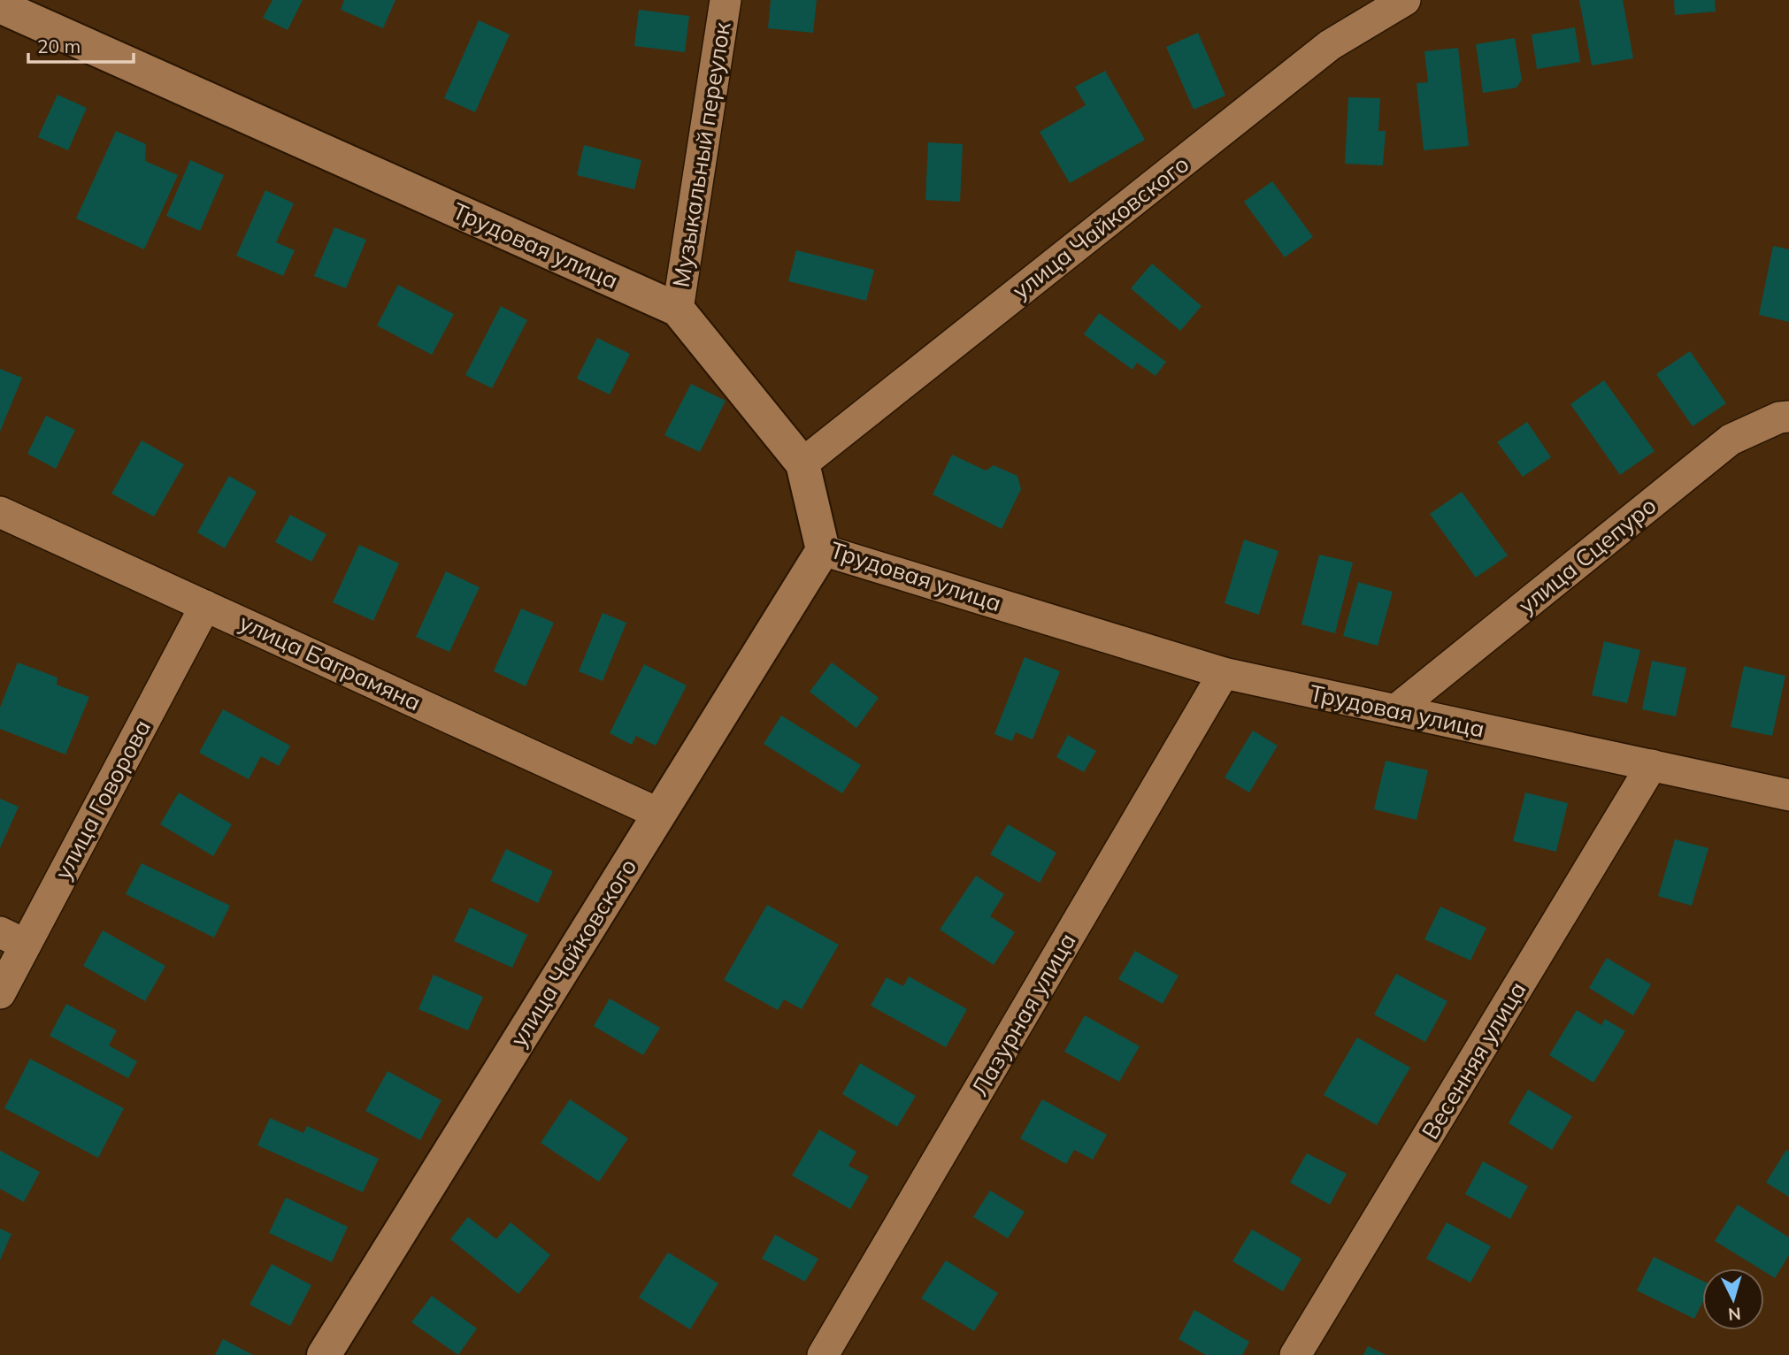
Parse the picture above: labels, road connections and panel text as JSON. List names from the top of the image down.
{
  "streets": {
    "main road": ["улица Чайковского", "Трудовая улица"],
    "street": [
      "Музыкальный переулок",
      "улица Сцепуро",
      "улица Баграмяна",
      "улица Говорова",
      "Лазурная улица",
      "Весенняя улица"
    ]
  },
  "crossings": [
    ["Музыкальный переулок", "Трудовая улица"],
    ["улица Чайковского", "Трудовая улица"],
    ["улица Чайковского", "улица Баграмяна"],
    ["Трудовая улица", "улица Сцепуро"],
    ["Трудовая улица", "Лазурная улица"],
    ["Трудовая улица", "Весенняя улица"],
    ["улица Баграмяна", "улица Говорова"]
  ],
  "scale_bar": "20 m",
  "north": "bottom"
}
